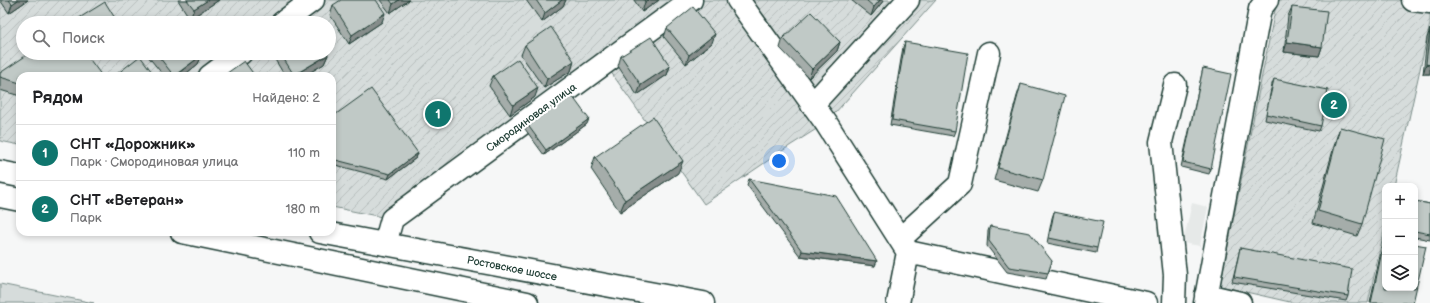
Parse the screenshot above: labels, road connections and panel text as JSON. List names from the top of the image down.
{
  "streets": {
    "main road": ["Смородиновая улица", "Ростовское шоссе"]
  },
  "crossings": [
    ["Смородиновая улица", "Ростовское шоссе"]
  ],
  "page": {
    "search": "Поиск",
    "heading": ["Рядом", "Найдено: 2"],
    "pins": ["2", "1"],
    "list": [
      {
        "mark": "1",
        "name": "СНТ «Дорожник»",
        "note": "Парк · Смородиновая улица",
        "value": "110 m"
      },
      {
        "mark": "2",
        "name": "СНТ «Ветеран»",
        "note": "Парк",
        "value": "180 m"
      }
    ],
    "map_buttons": ["+", "−"]
  }
}
